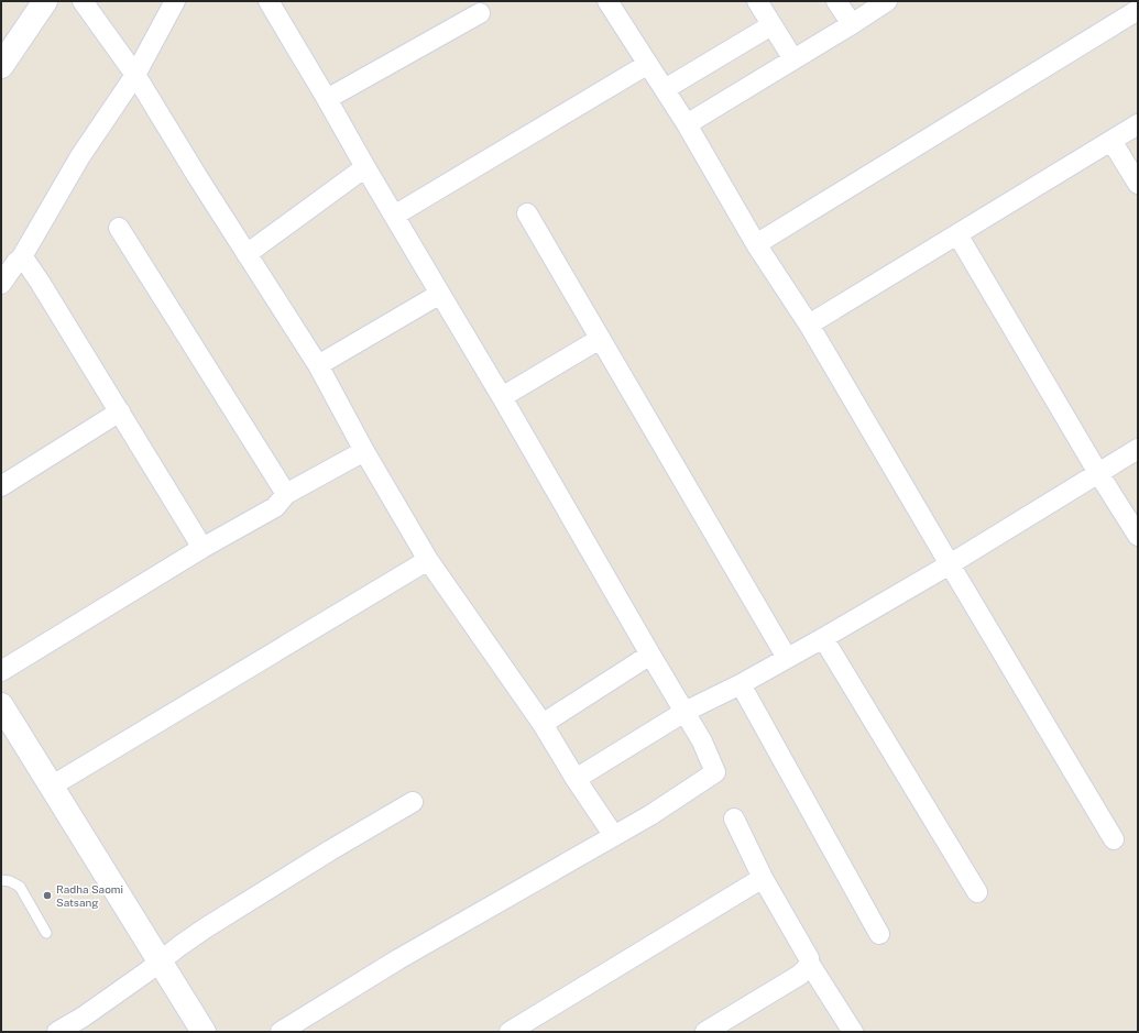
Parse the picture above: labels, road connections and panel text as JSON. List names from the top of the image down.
{
  "places": ["Radha Saomi Satsang"]
}
